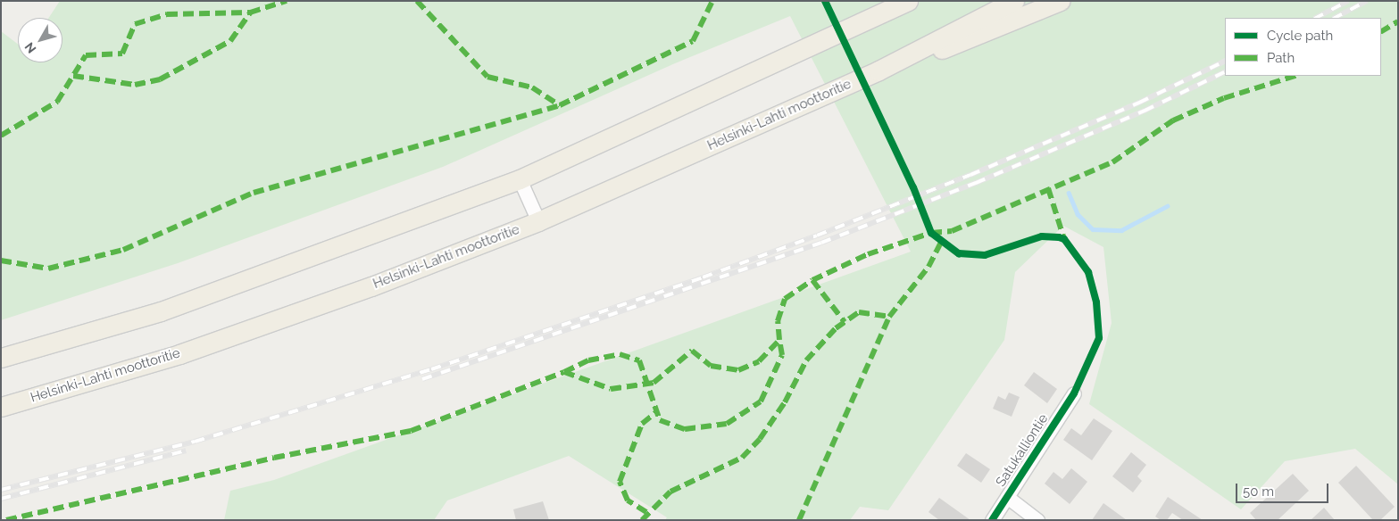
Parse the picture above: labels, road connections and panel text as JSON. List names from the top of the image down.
{
  "streets": {
    "highway": ["Helsinki-Lahti moottoritie"],
    "street": ["Satukalliontie"]
  },
  "legend": ["Cycle path", "Path"],
  "scale_bar": "50 m",
  "north": "bottom left"
}
